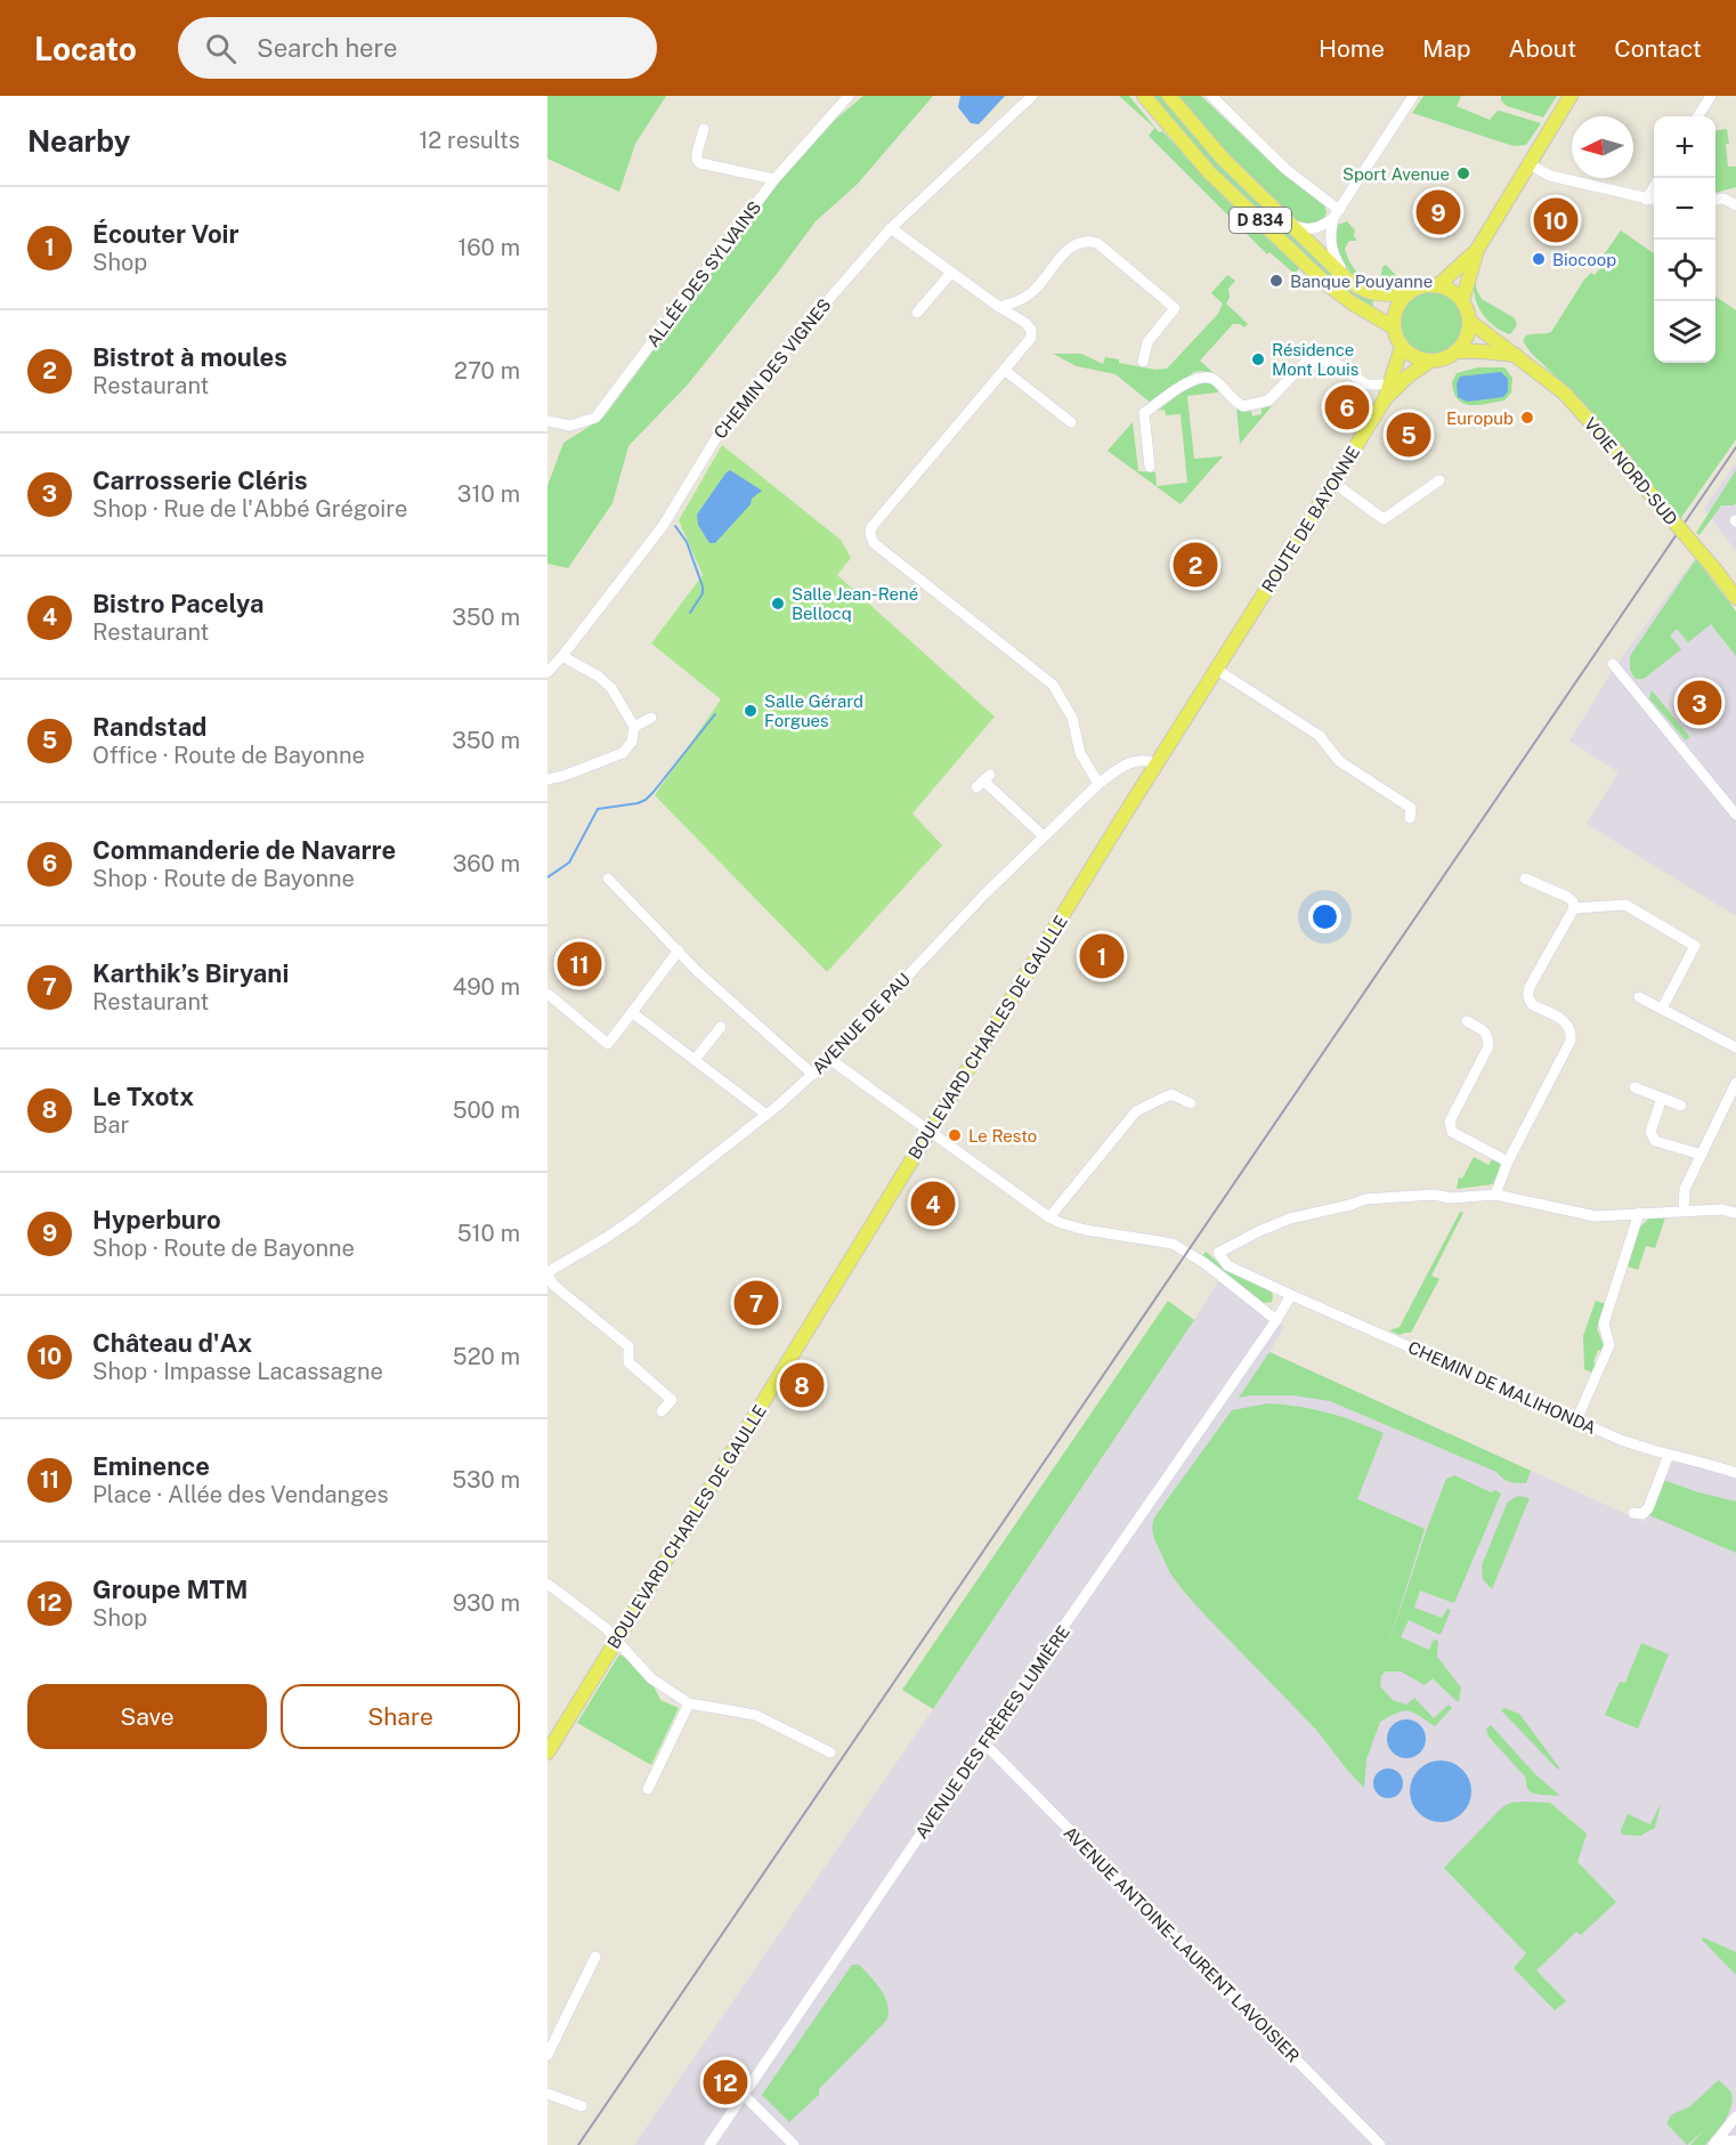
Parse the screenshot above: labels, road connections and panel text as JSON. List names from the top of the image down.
{
  "streets": {
    "main road": [
      "D 834",
      "VOIE NORD-SUD",
      "ROUTE DE BAYONNE",
      "BOULEVARD CHARLES DE GAULLE"
    ],
    "street": [
      "ALLÉE DES SYLVAINS",
      "CHEMIN DES VIGNES",
      "AVENUE DE PAU",
      "CHEMIN DE MALIHONDA",
      "AVENUE DES FRÈRES LUMIÈRE",
      "AVENUE ANTOINE-LAURENT LAVOISIER"
    ]
  },
  "crossings": [
    ["D 834", "VOIE NORD-SUD"],
    ["D 834", "ROUTE DE BAYONNE"],
    ["VOIE NORD-SUD", "ROUTE DE BAYONNE"],
    ["ROUTE DE BAYONNE", "BOULEVARD CHARLES DE GAULLE"],
    ["AVENUE DE PAU", "BOULEVARD CHARLES DE GAULLE"],
    ["AVENUE DES FRÈRES LUMIÈRE", "AVENUE ANTOINE-LAURENT LAVOISIER"]
  ],
  "places": [
    "Sport Avenue",
    "Biocoop",
    "Banque Pouyanne",
    "Résidence Mont Louis",
    "Europub",
    "Salle Jean-René Bellocq",
    "Salle Gérard Forgues",
    "Le Resto"
  ],
  "north": "left",
  "page": {
    "header": "Locato",
    "search": "Search here",
    "nav": [
      "Home",
      "Map",
      "About",
      "Contact"
    ],
    "heading": ["Nearby", "12 results"],
    "map_buttons": ["+", "−"],
    "list": [
      {
        "mark": "1",
        "name": "Écouter Voir",
        "note": "Shop",
        "value": "160 m"
      },
      {
        "mark": "2",
        "name": "Bistrot à moules",
        "note": "Restaurant",
        "value": "270 m"
      },
      {
        "mark": "3",
        "name": "Carrosserie Cléris",
        "note": "Shop · Rue de l'Abbé Grégoire",
        "value": "310 m"
      },
      {
        "mark": "4",
        "name": "Bistro Pacelya",
        "note": "Restaurant",
        "value": "350 m"
      },
      {
        "mark": "5",
        "name": "Randstad",
        "note": "Office · Route de Bayonne",
        "value": "350 m"
      },
      {
        "mark": "6",
        "name": "Commanderie de Navarre",
        "note": "Shop · Route de Bayonne",
        "value": "360 m"
      },
      {
        "mark": "7",
        "name": "Karthik’s Biryani",
        "note": "Restaurant",
        "value": "490 m"
      },
      {
        "mark": "8",
        "name": "Le Txotx",
        "note": "Bar",
        "value": "500 m"
      },
      {
        "mark": "9",
        "name": "Hyperburo",
        "note": "Shop · Route de Bayonne",
        "value": "510 m"
      },
      {
        "mark": "10",
        "name": "Château d'Ax",
        "note": "Shop · Impasse Lacassagne",
        "value": "520 m"
      },
      {
        "mark": "11",
        "name": "Eminence",
        "note": "Place · Allée des Vendanges",
        "value": "530 m"
      },
      {
        "mark": "12",
        "name": "Groupe MTM",
        "note": "Shop",
        "value": "930 m"
      }
    ],
    "pins": [
      "9",
      "10",
      "6",
      "5",
      "2",
      "3",
      "1",
      "11",
      "4",
      "7",
      "8",
      "12"
    ],
    "buttons": ["Save", "Share"]
  }
}
